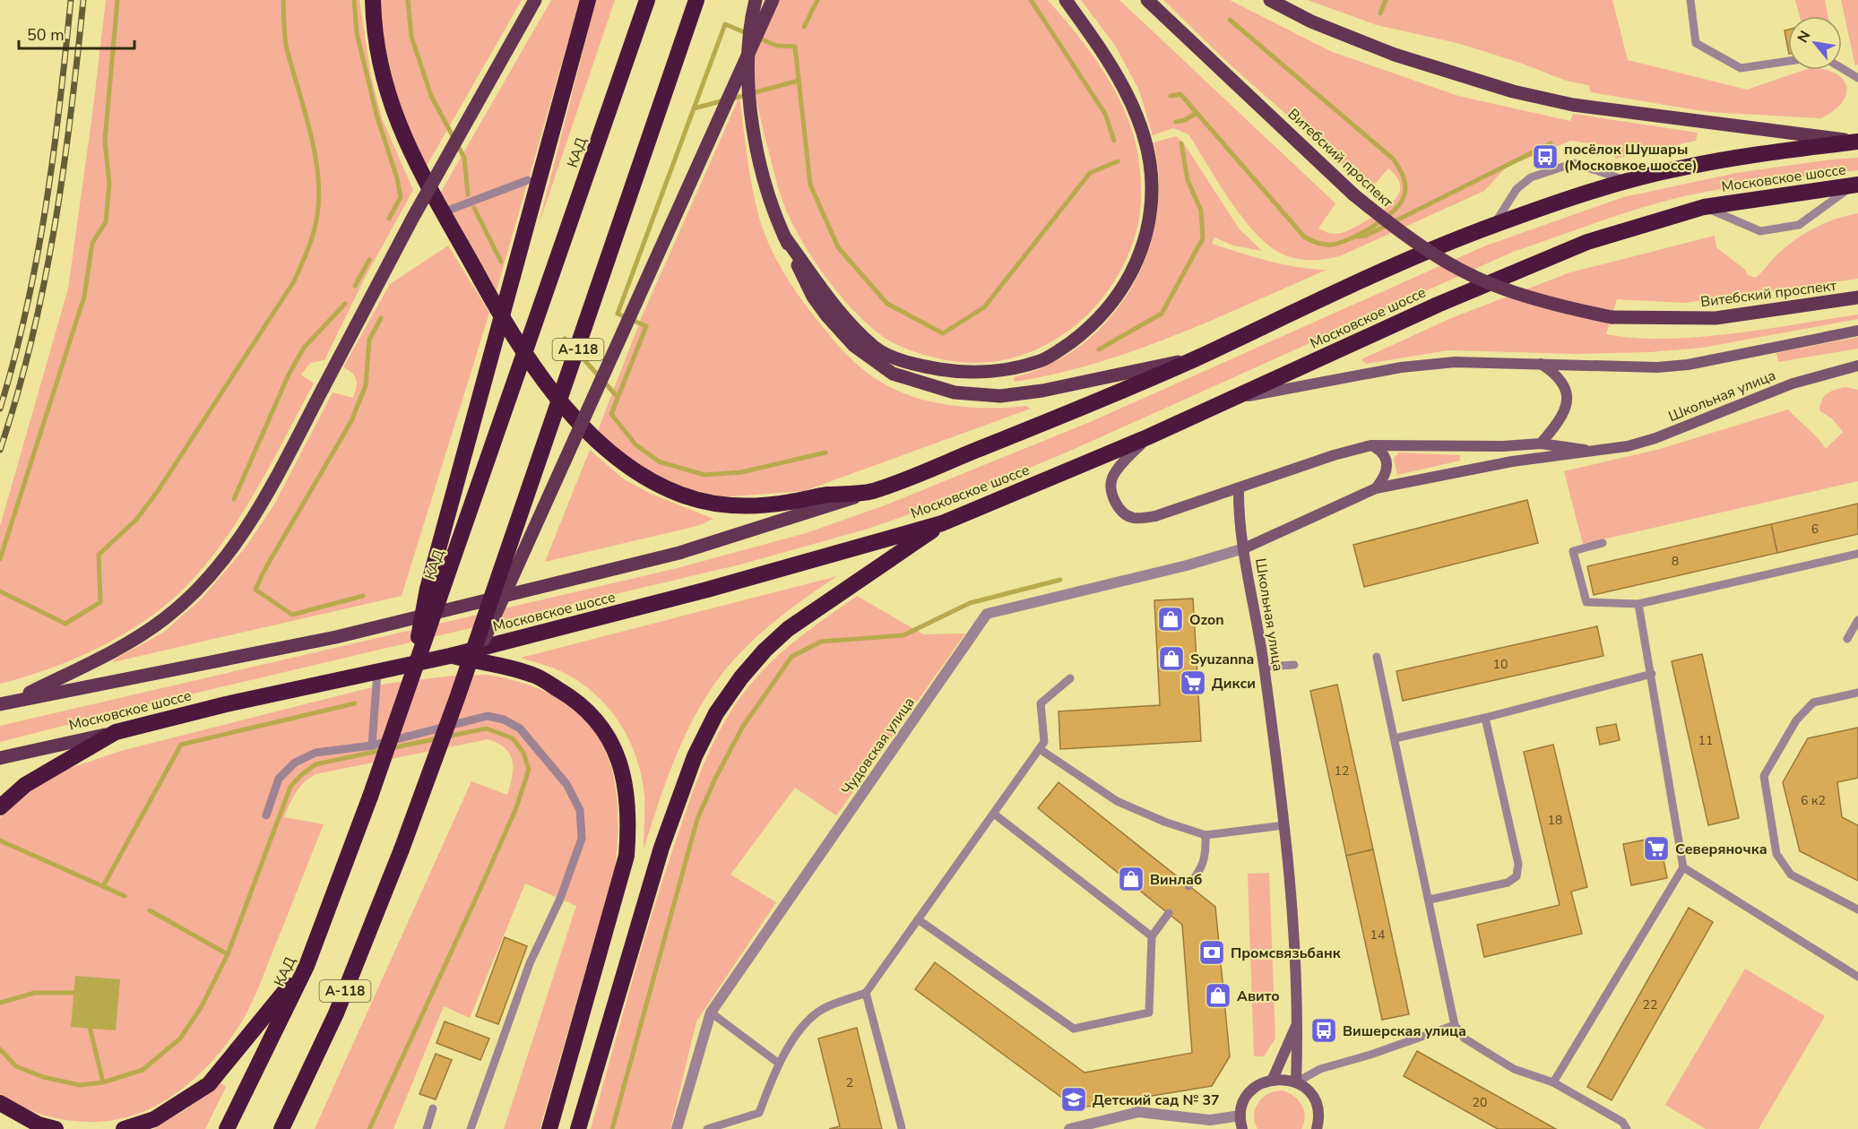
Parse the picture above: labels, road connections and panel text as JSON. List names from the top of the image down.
{
  "streets": {
    "highway": ["КАД", "Московское шоссе", "А-118"],
    "main road": ["Витебский проспект"],
    "street": ["Школьная улица", "Чудовская улица"]
  },
  "crossings": [
    ["Московское шоссе", "Школьная улица"],
    ["Школьная улица", "Чудовская улица"]
  ],
  "places": {
    "bus stop": ["посёлок Шушары (Московкое шоссе)", "Вишерская улица"],
    "shop": [
      "Ozon",
      "Syuzanna",
      "Винлаб",
      "Авито"
    ],
    "supermarket": ["Дикси", "Северяночка"],
    "bank": ["Промсвязьбанк"],
    "school or university": ["Детский сад № 37"]
  },
  "house_numbers": [
    "6",
    "8",
    "10",
    "11",
    "12",
    "6 к2",
    "18",
    "14",
    "22",
    "2",
    "20"
  ],
  "scale_bar": "50 m",
  "north": "top left"
}
